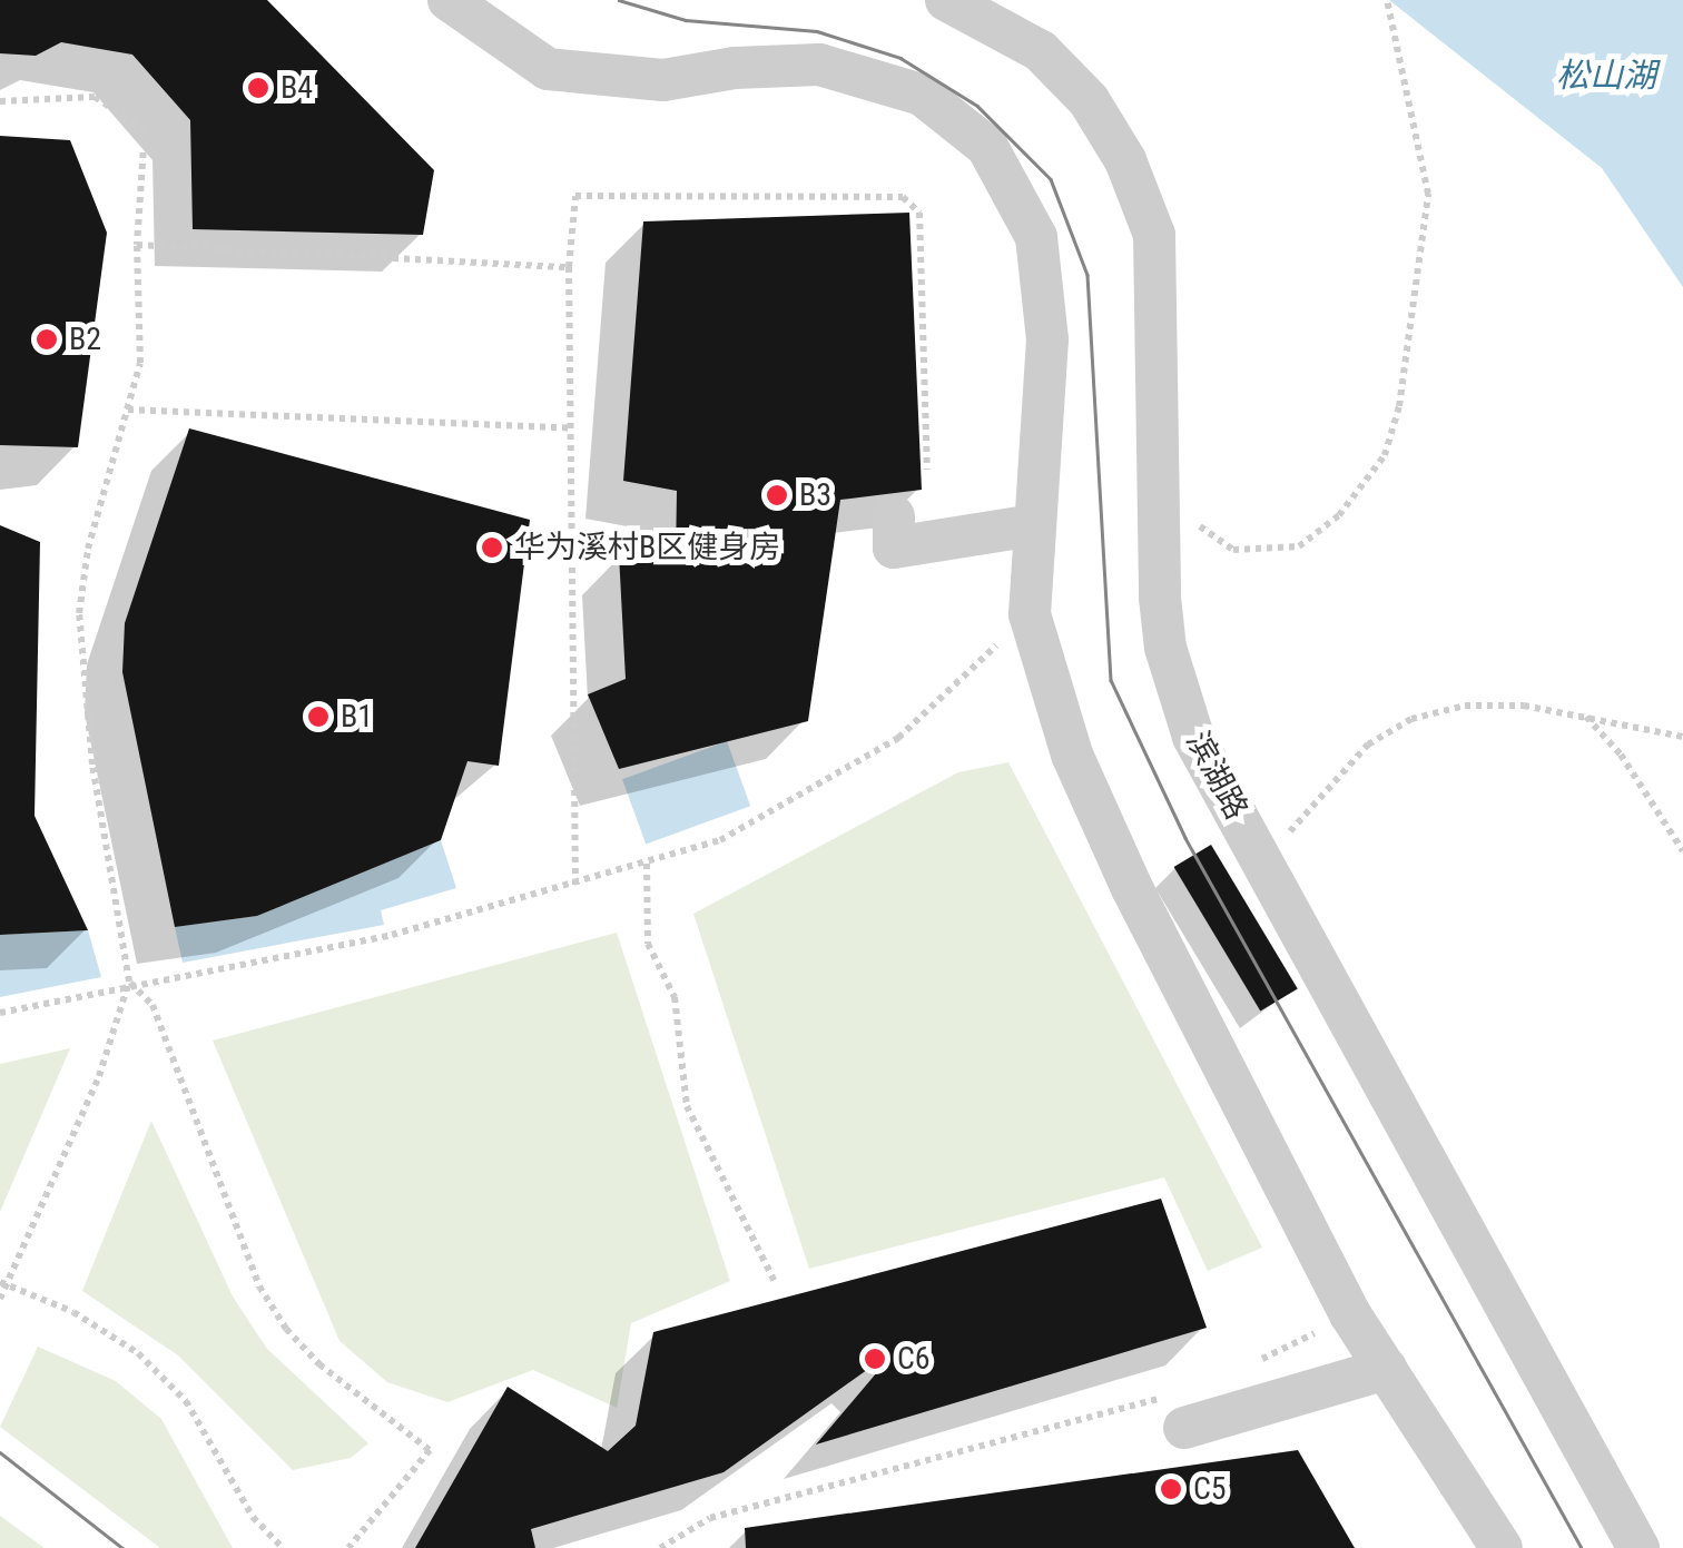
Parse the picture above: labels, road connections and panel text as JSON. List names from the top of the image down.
{
  "streets": {
    "street": ["滨湖路"]
  },
  "water": ["松山湖"],
  "places": [
    "B4",
    "B2",
    "B3",
    "华为溪村B区健身房",
    "B1",
    "C6",
    "C5"
  ]
}
